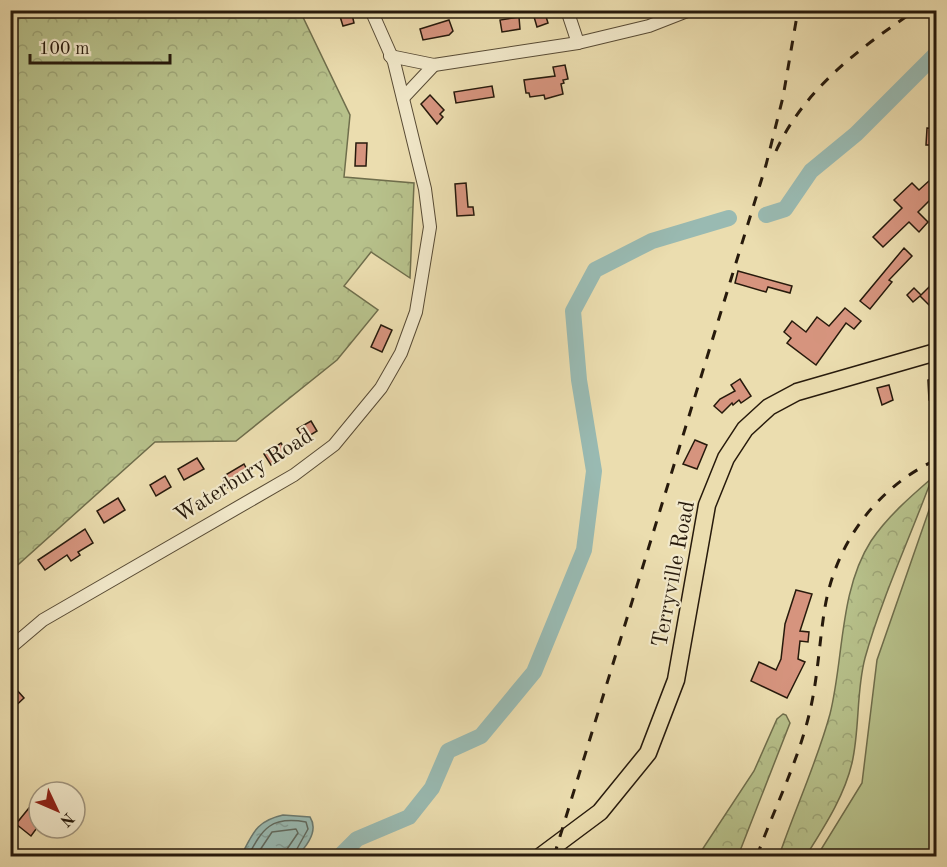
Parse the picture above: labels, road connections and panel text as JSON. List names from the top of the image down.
{
  "streets": {
    "highway": ["Terryville Road"],
    "street": ["Waterbury Road"]
  },
  "scale_bar": "100 m",
  "north": "bottom right"
}
